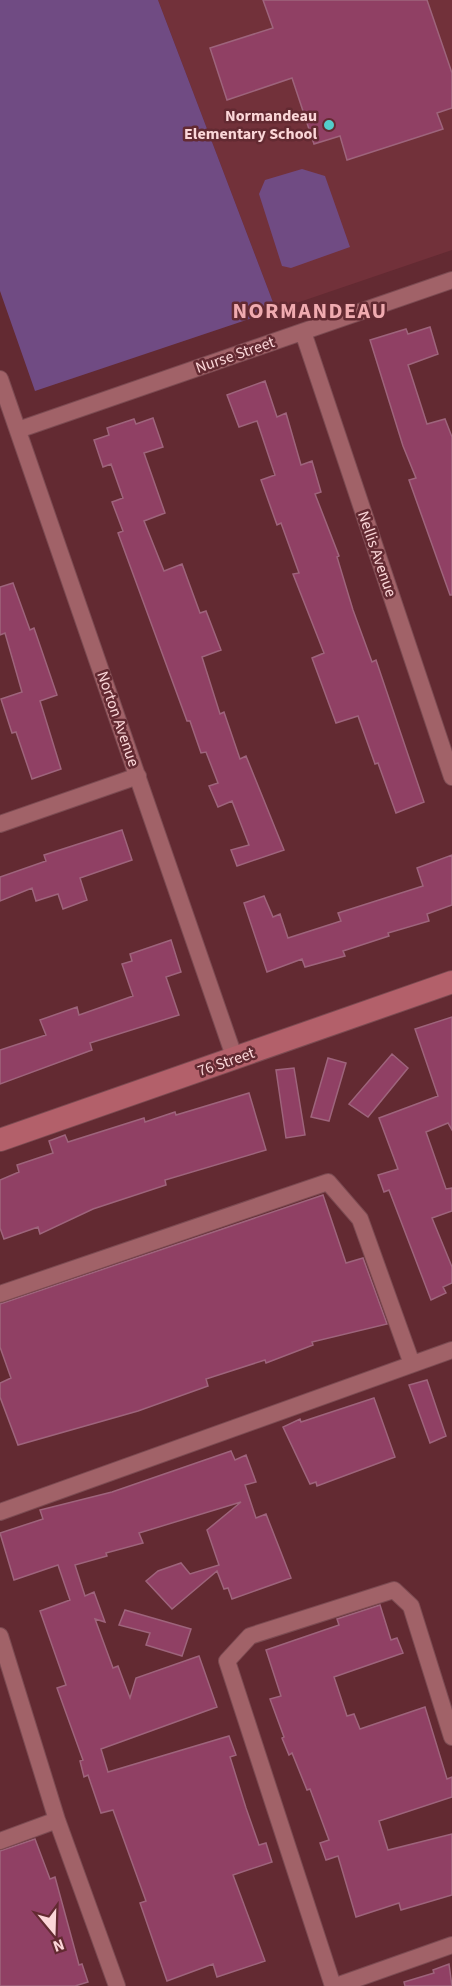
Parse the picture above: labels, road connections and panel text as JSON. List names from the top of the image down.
{
  "streets": {
    "street": [
      "Nurse Street",
      "Nellis Avenue",
      "Norton Avenue",
      "76 Street"
    ]
  },
  "crossings": [
    ["Nurse Street", "Nellis Avenue"],
    ["Nurse Street", "Norton Avenue"],
    ["Norton Avenue", "76 Street"]
  ],
  "districts": ["NORMANDEAU"],
  "places": ["Normandeau Elementary School"],
  "north": "bottom"
}
